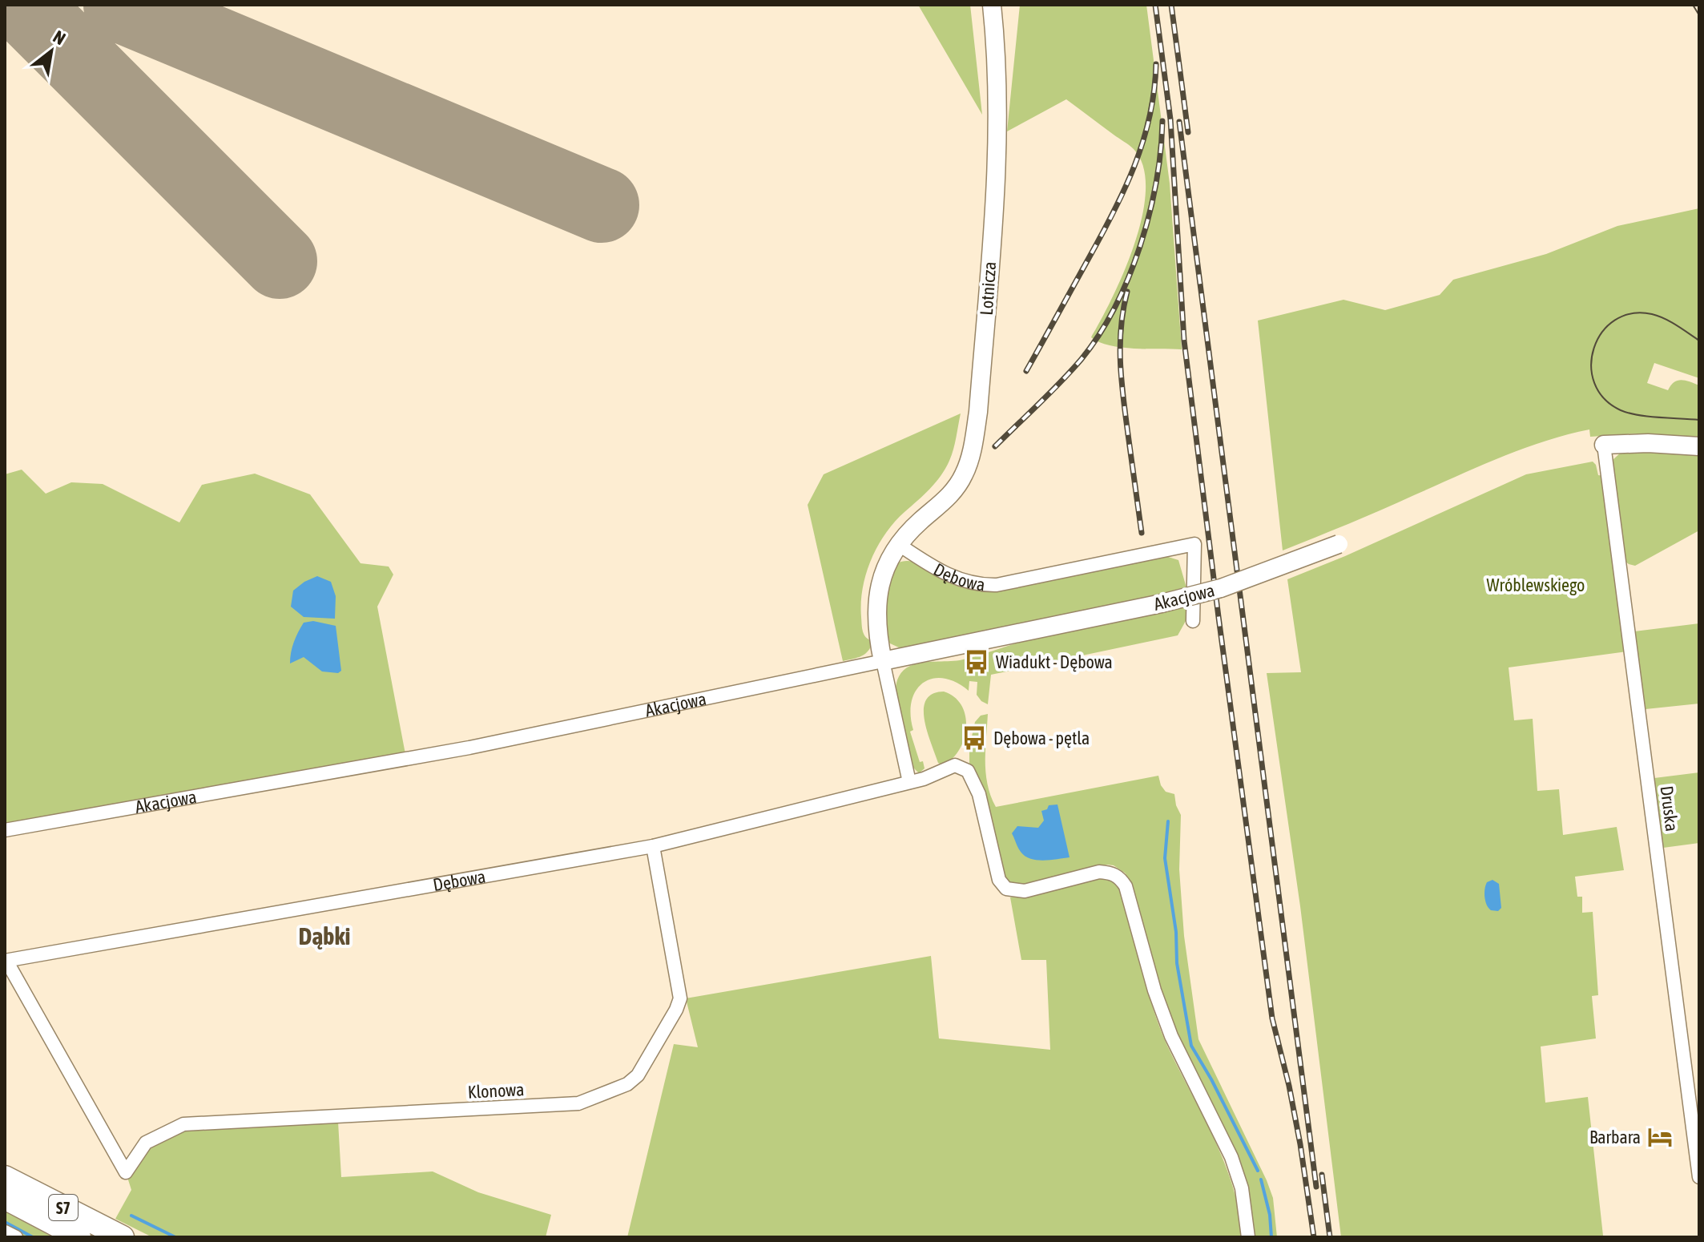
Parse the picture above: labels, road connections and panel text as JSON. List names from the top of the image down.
{
  "streets": {
    "highway": ["S7"],
    "street": [
      "Lotnicza",
      "Dębowa",
      "Akacjowa",
      "Druska",
      "Klonowa"
    ]
  },
  "crossings": [
    ["Lotnicza", "Dębowa"],
    ["Dębowa", "Klonowa"]
  ],
  "districts": ["Dąbki"],
  "parks": ["Wróblewskiego"],
  "places": {
    "bus stop": ["Wiadukt - Dębowa", "Dębowa - pętla"],
    "hotel": ["Barbara"]
  },
  "north": "top right"
}
